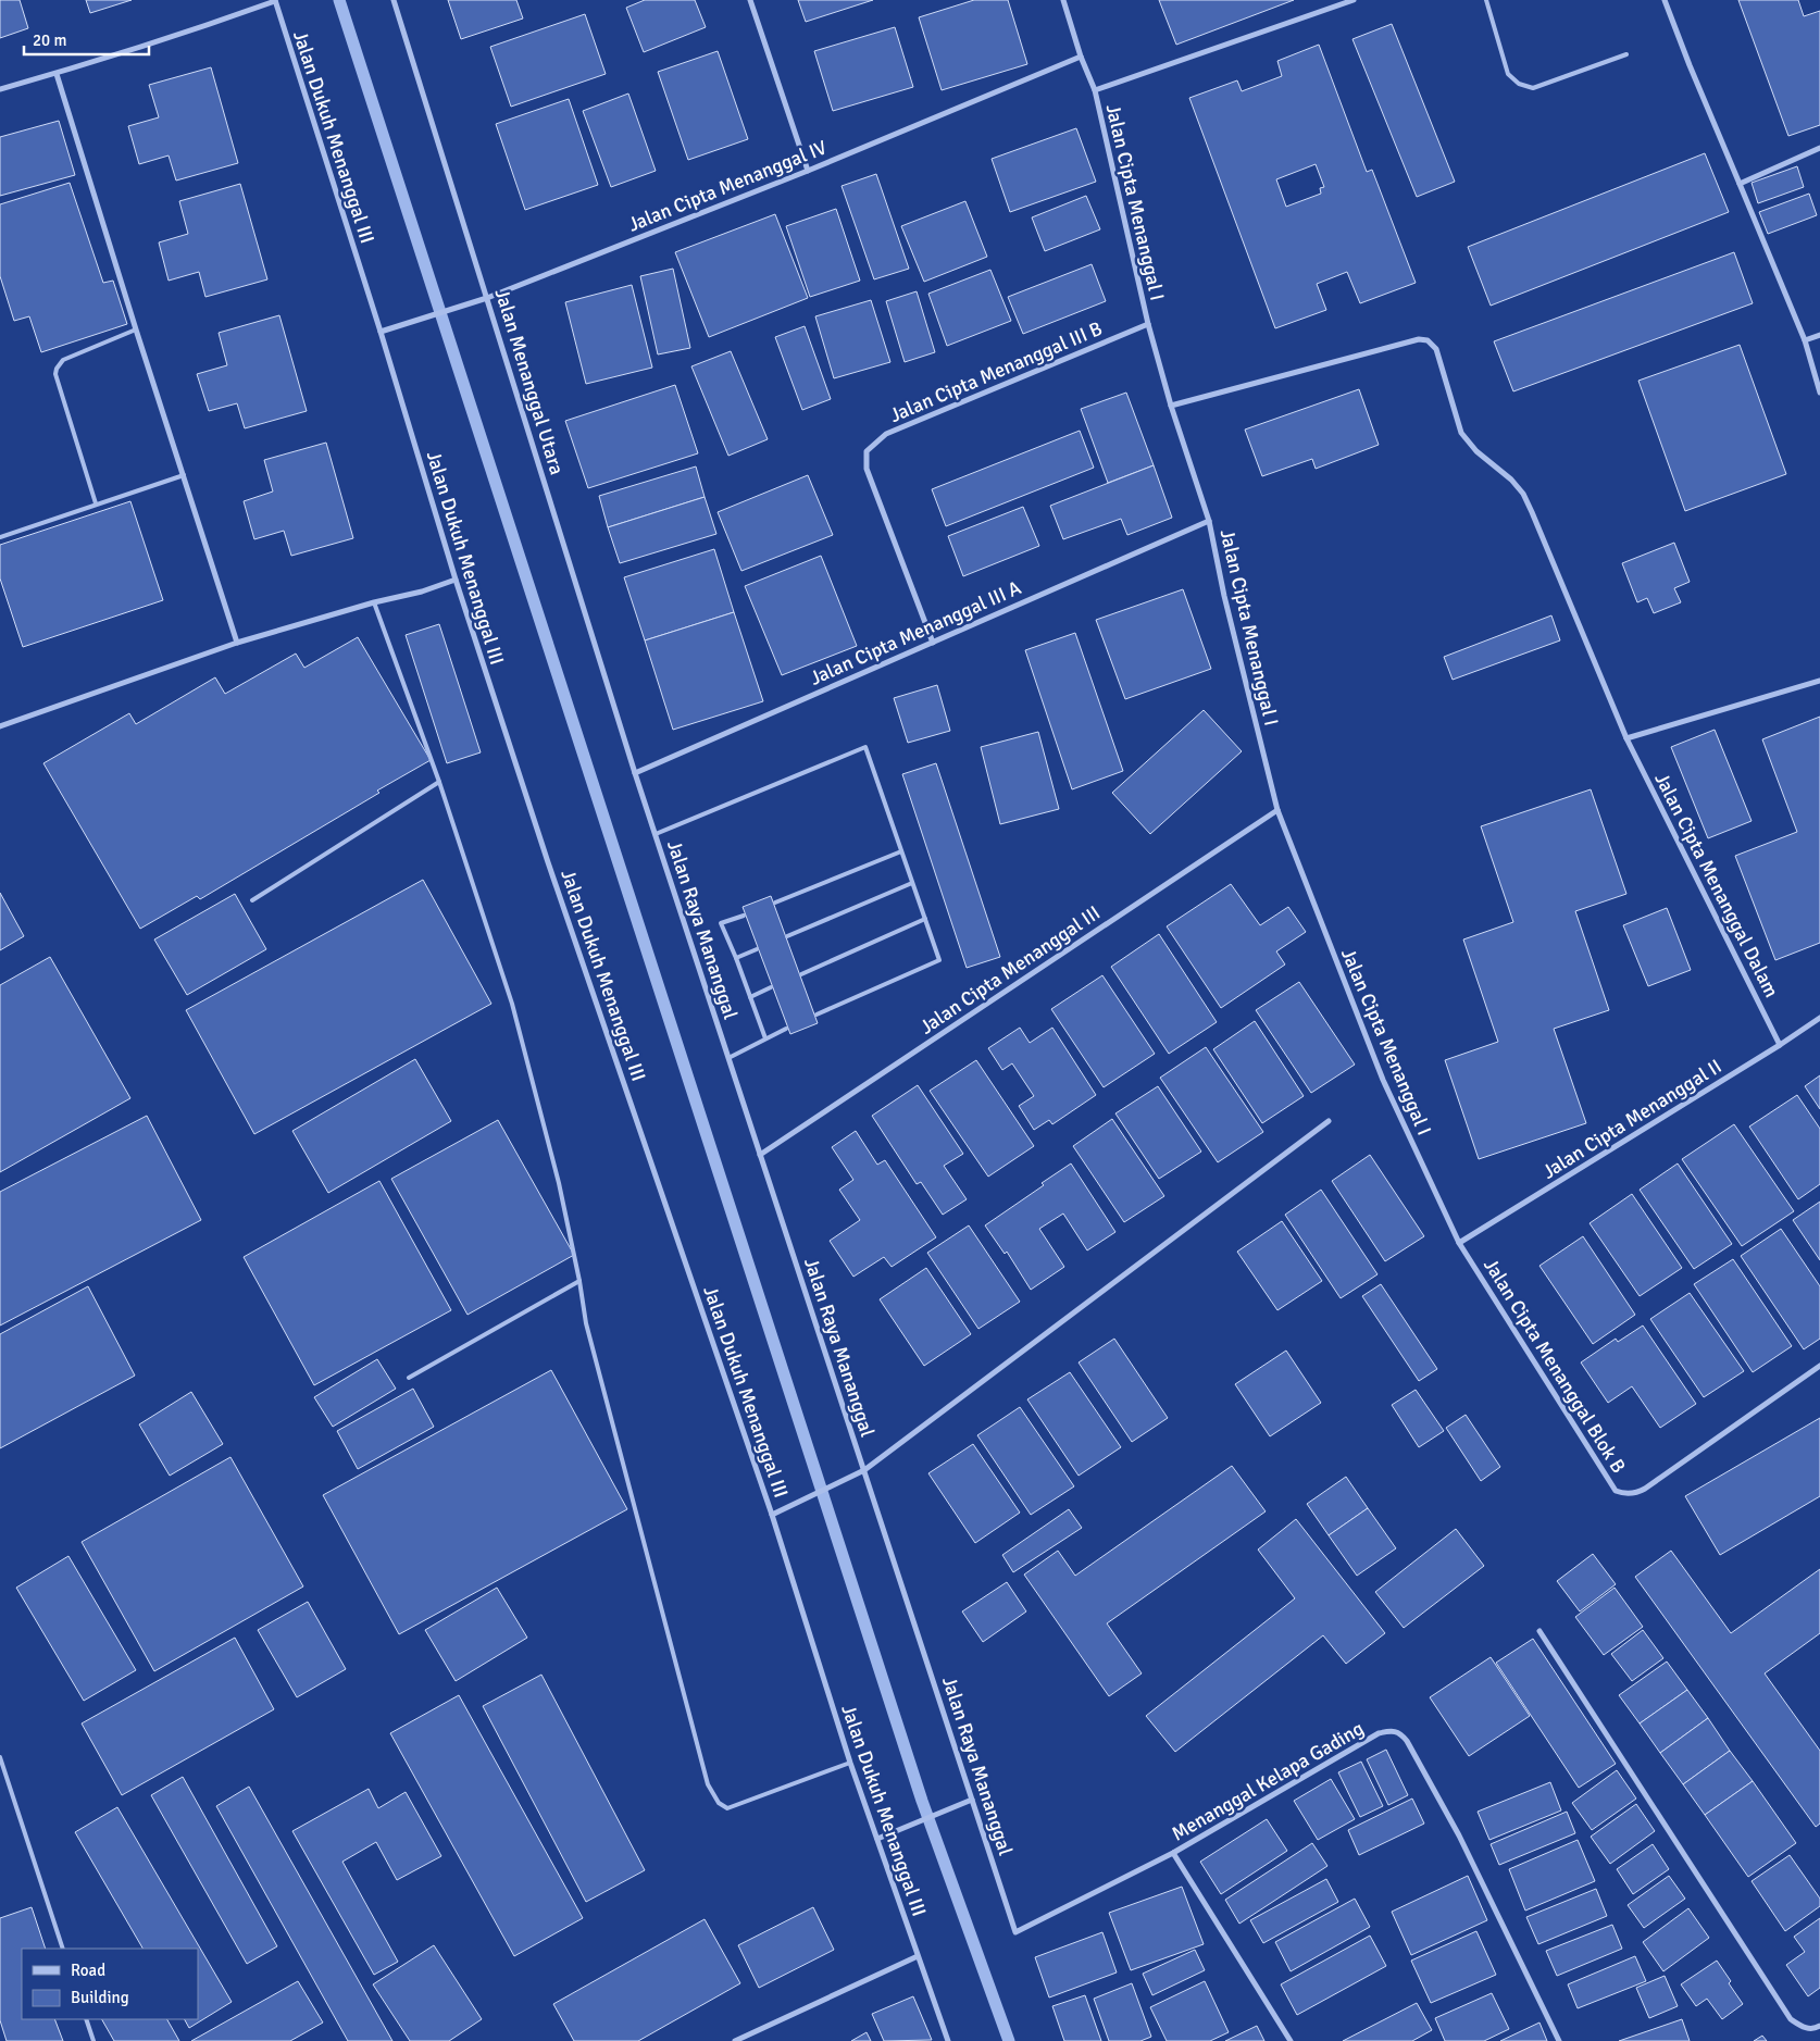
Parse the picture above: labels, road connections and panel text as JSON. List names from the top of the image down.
{
  "streets": {
    "street": [
      "Jalan Dukuh Menanggal III",
      "Jalan Cipta Menanggal IV",
      "Jalan Cipta Menanggal I",
      "Jalan Cipta Menanggal III B",
      "Jalan Menanggal Utara",
      "Jalan Cipta Menanggal III A",
      "Jalan Cipta Menanggal Dalam",
      "Jalan Raya Mananggal",
      "Jalan Cipta Menanggal III",
      "Jalan Cipta Menanggal II",
      "Jalan Cipta Menanggal Blok B",
      "Menanggal Kelapa Gading"
    ]
  },
  "crossings": [
    ["Jalan Dukuh Menanggal III", "Jalan Cipta Menanggal IV"],
    ["Jalan Cipta Menanggal IV", "Jalan Cipta Menanggal I"],
    ["Jalan Cipta Menanggal IV", "Jalan Menanggal Utara"],
    ["Jalan Cipta Menanggal I", "Jalan Cipta Menanggal III B"],
    ["Jalan Cipta Menanggal I", "Jalan Cipta Menanggal III A"],
    ["Jalan Cipta Menanggal I", "Jalan Cipta Menanggal Dalam"],
    ["Jalan Cipta Menanggal I", "Jalan Cipta Menanggal III"],
    ["Jalan Cipta Menanggal I", "Jalan Cipta Menanggal II"],
    ["Jalan Cipta Menanggal I", "Jalan Cipta Menanggal Blok B"],
    ["Jalan Cipta Menanggal III B", "Jalan Cipta Menanggal III A"],
    ["Jalan Menanggal Utara", "Jalan Cipta Menanggal III A"],
    ["Jalan Menanggal Utara", "Jalan Raya Mananggal"],
    ["Jalan Cipta Menanggal III A", "Jalan Raya Mananggal"],
    ["Jalan Cipta Menanggal Dalam", "Jalan Cipta Menanggal II"],
    ["Jalan Raya Mananggal", "Jalan Cipta Menanggal III"],
    ["Jalan Raya Mananggal", "Menanggal Kelapa Gading"],
    ["Jalan Cipta Menanggal II", "Jalan Cipta Menanggal Blok B"]
  ],
  "legend": ["Road", "Building"],
  "scale_bar": "20 m"
}
